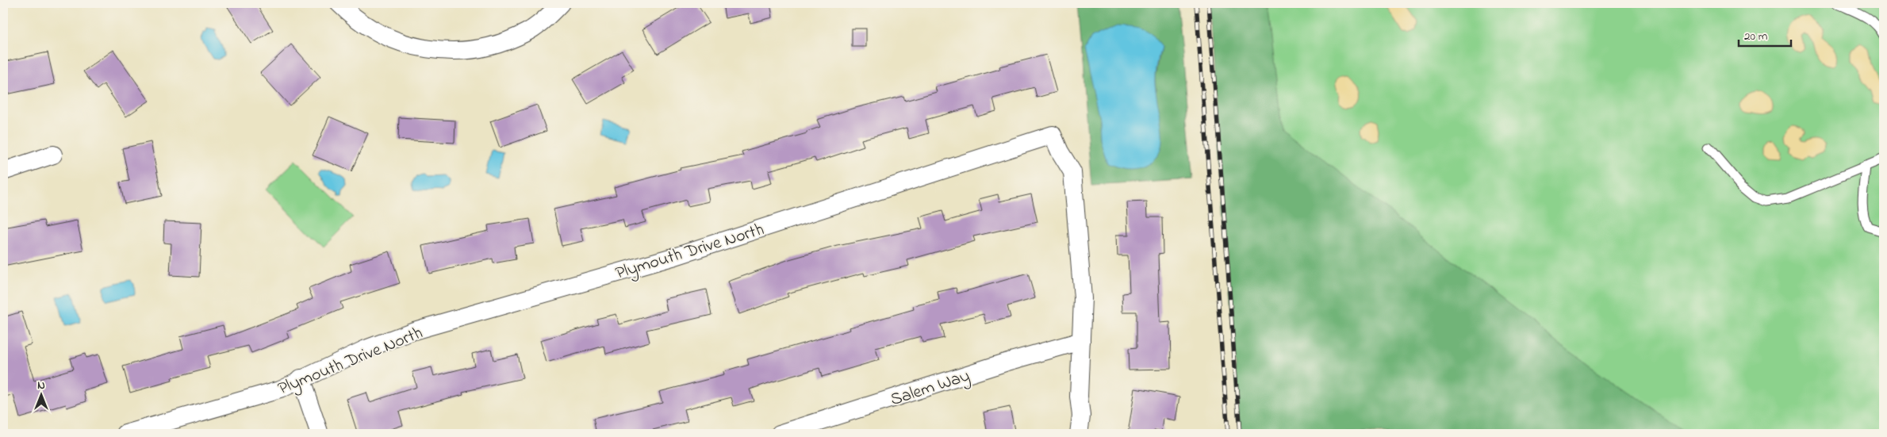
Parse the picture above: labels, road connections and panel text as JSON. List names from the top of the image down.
{
  "streets": {
    "street": ["Plymouth Drive North", "Salem Way"]
  },
  "crossings": [
    ["Plymouth Drive North", "Salem Way"]
  ],
  "scale_bar": "20 m",
  "north": "top"
}
